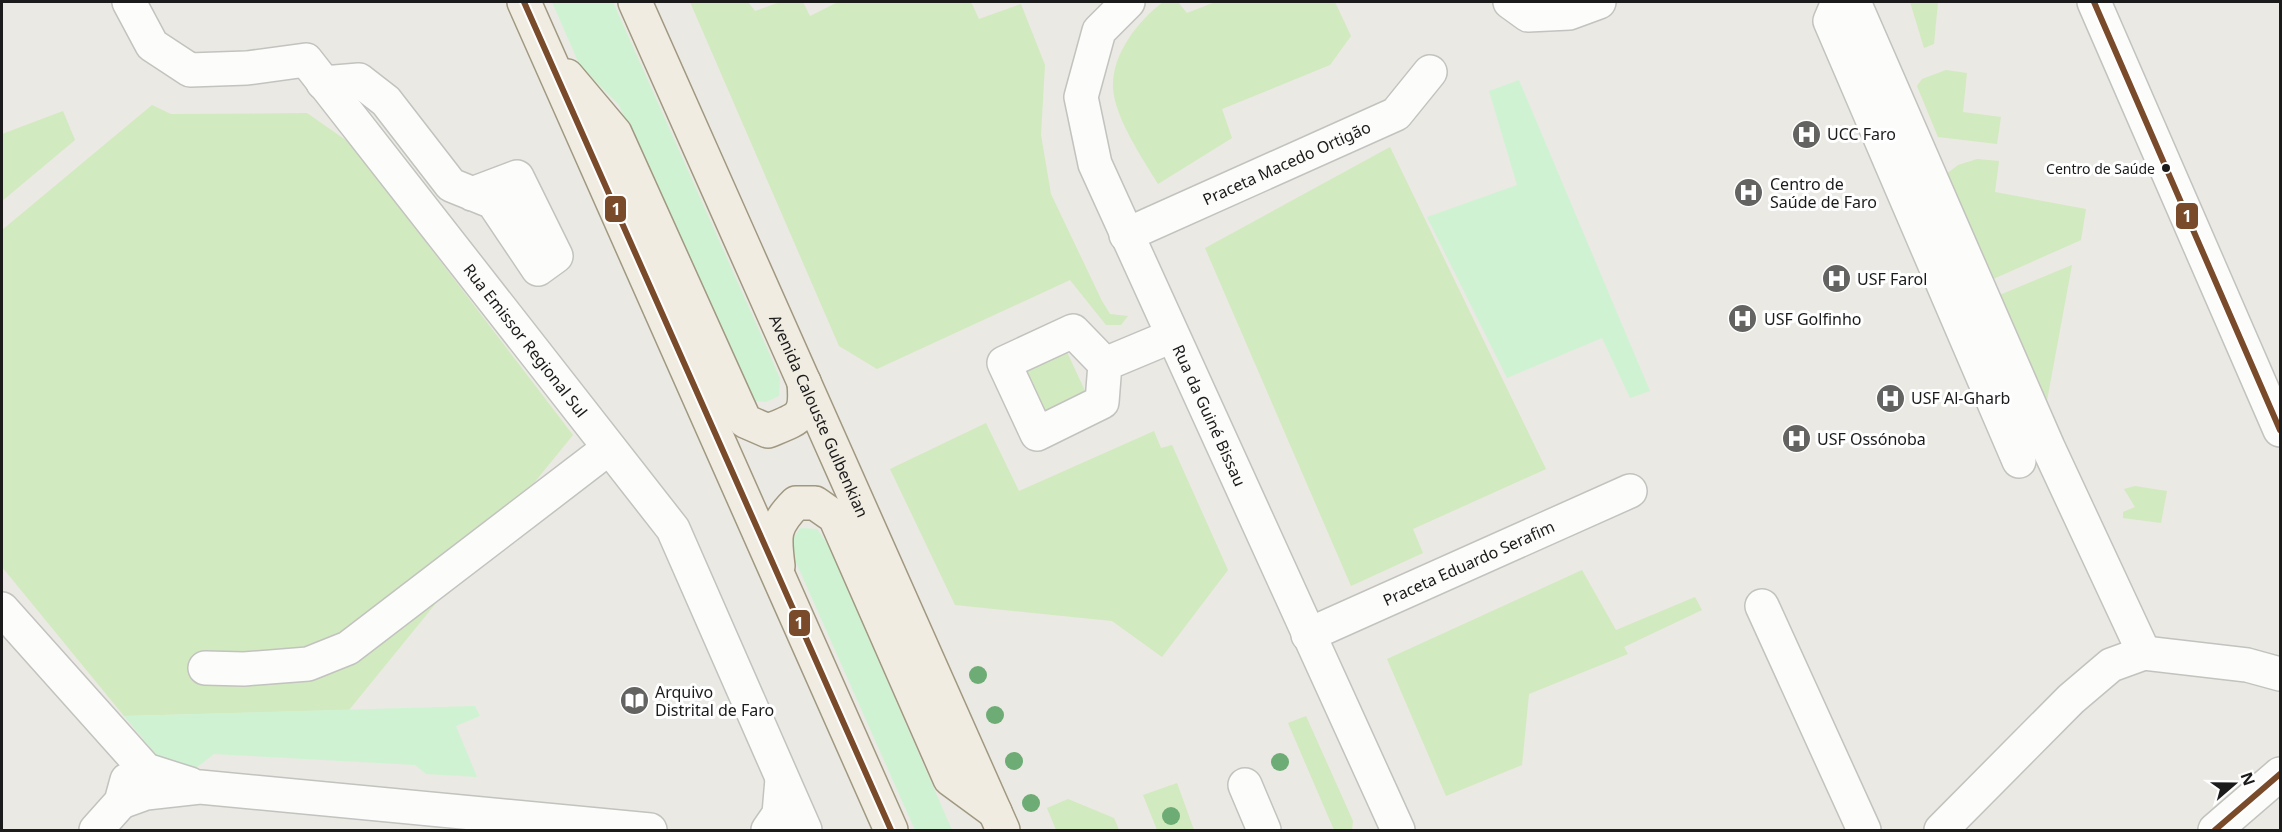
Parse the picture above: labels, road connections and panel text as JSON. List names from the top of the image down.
{
  "streets": {
    "main road": ["Avenida Calouste Gulbenkian"],
    "street": [
      "Praceta Macedo Ortigão",
      "Rua Emissor Regional Sul",
      "Rua da Guiné Bissau",
      "Praceta Eduardo Serafim"
    ]
  },
  "crossings": [
    ["Praceta Macedo Ortigão", "Rua da Guiné Bissau"],
    ["Rua da Guiné Bissau", "Praceta Eduardo Serafim"]
  ],
  "places": {
    "hospital": [
      "UCC Faro",
      "Centro de Saúde de Faro",
      "USF Farol",
      "USF Golfinho",
      "USF Al-Gharb",
      "USF Ossónoba"
    ],
    "other": ["Centro de Saúde"],
    "library": ["Arquivo Distrital de Faro"]
  },
  "lines": ["transit line 1"],
  "north": "right"
}
